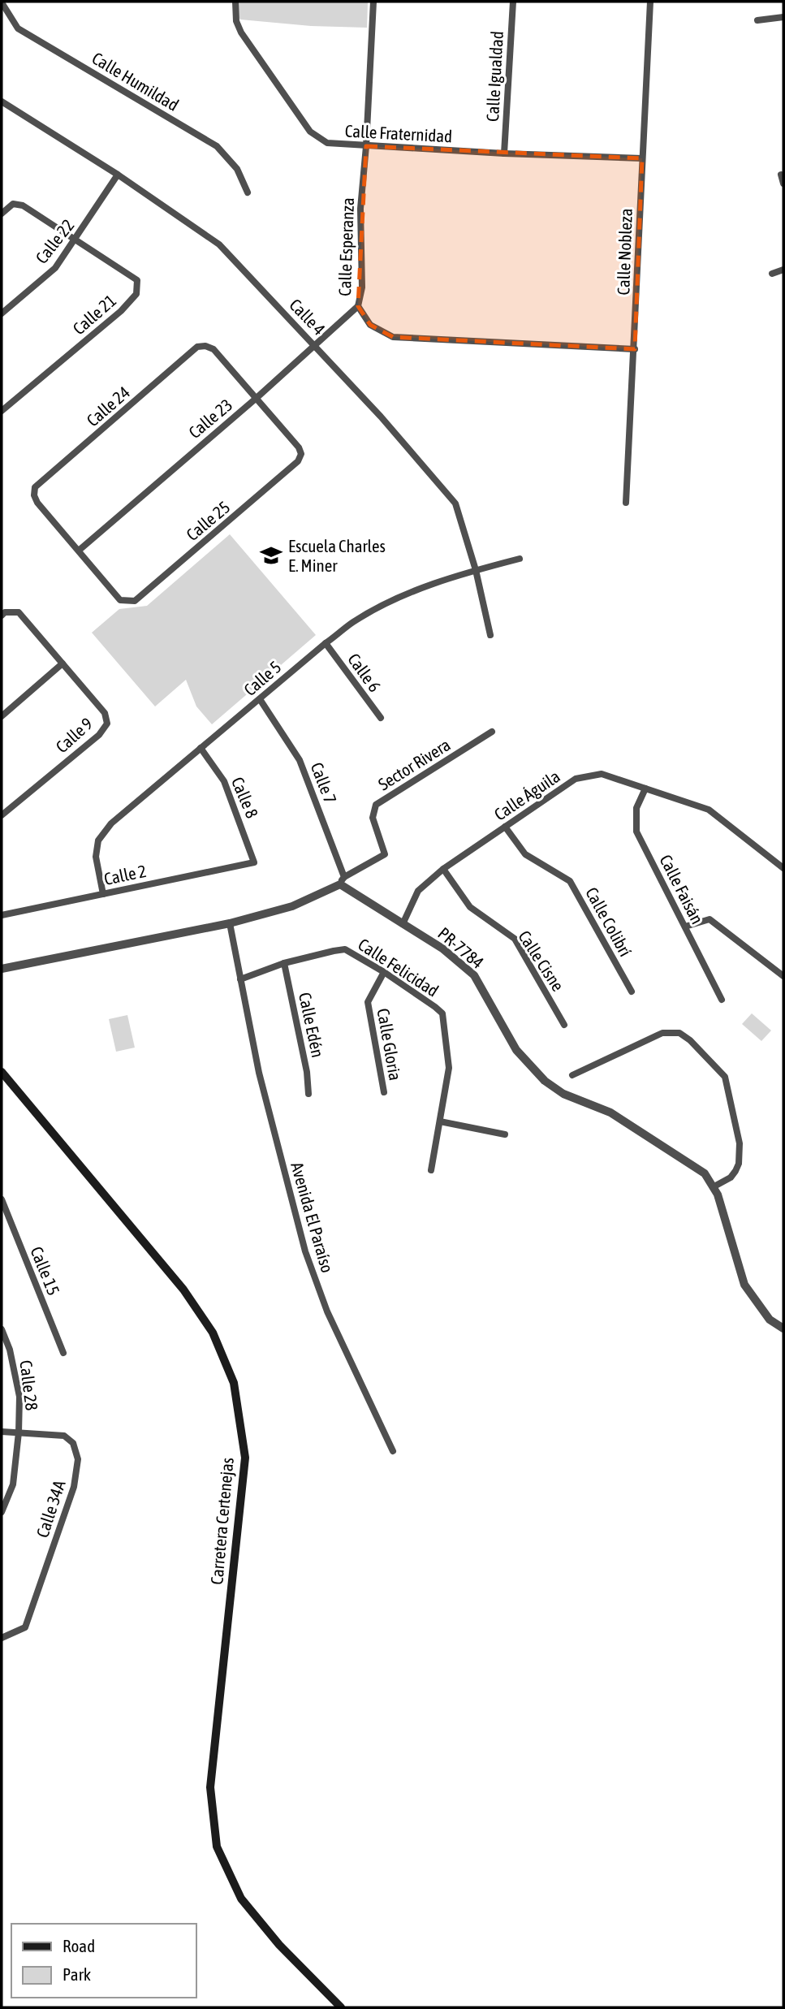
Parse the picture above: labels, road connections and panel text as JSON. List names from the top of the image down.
{
  "streets": {
    "main road": ["Carretera Certenejas"],
    "street": [
      "Calle Igualdad",
      "Calle Humildad",
      "Calle Fraternidad",
      "Calle 22",
      "Calle Esperanza",
      "Calle Nobleza",
      "Calle 21",
      "Calle 4",
      "Calle 24",
      "Calle 23",
      "Calle 25",
      "Calle 6",
      "Calle 5",
      "Calle 9",
      "Sector Rivera",
      "Calle 7",
      "Calle Águila",
      "Calle 8",
      "Calle 2",
      "Calle Faisán",
      "Calle Colibrí",
      "PR-7784",
      "Calle Cisne",
      "Calle Felicidad",
      "Calle Edén",
      "Calle Gloria",
      "Avenida El Paraíso",
      "Calle 15",
      "Calle 28",
      "Calle 34A"
    ]
  },
  "crossings": [
    ["Calle Igualdad", "Calle Fraternidad"],
    ["Calle Fraternidad", "Calle Esperanza"],
    ["Calle Fraternidad", "Calle Nobleza"],
    ["Calle 22", "Calle 21"],
    ["Calle 22", "Calle 4"],
    ["Calle Esperanza", "Calle Nobleza"],
    ["Calle Esperanza", "Calle 23"],
    ["Calle 4", "Calle 23"],
    ["Calle 4", "Calle 5"],
    ["Calle 24", "Calle 23"],
    ["Calle 24", "Calle 25"],
    ["Calle 23", "Calle 25"],
    ["Calle 6", "Calle 5"],
    ["Calle 5", "Calle 7"],
    ["Calle 5", "Calle 8"],
    ["Calle 5", "Calle 2"],
    ["Sector Rivera", "Calle 7"],
    ["Sector Rivera", "PR-7784"],
    ["Calle 7", "PR-7784"],
    ["Calle Águila", "Calle Faisán"],
    ["Calle Águila", "Calle Colibrí"],
    ["Calle Águila", "PR-7784"],
    ["Calle Águila", "Calle Cisne"],
    ["Calle 8", "Calle 2"],
    ["Calle Felicidad", "Calle Edén"],
    ["Calle Felicidad", "Calle Gloria"],
    ["Calle Felicidad", "Avenida El Paraíso"],
    ["Calle 28", "Calle 34A"]
  ],
  "places": {
    "school or university": ["Escuela Charles E. Miner"]
  },
  "legend": ["Road", "Park"]
}
